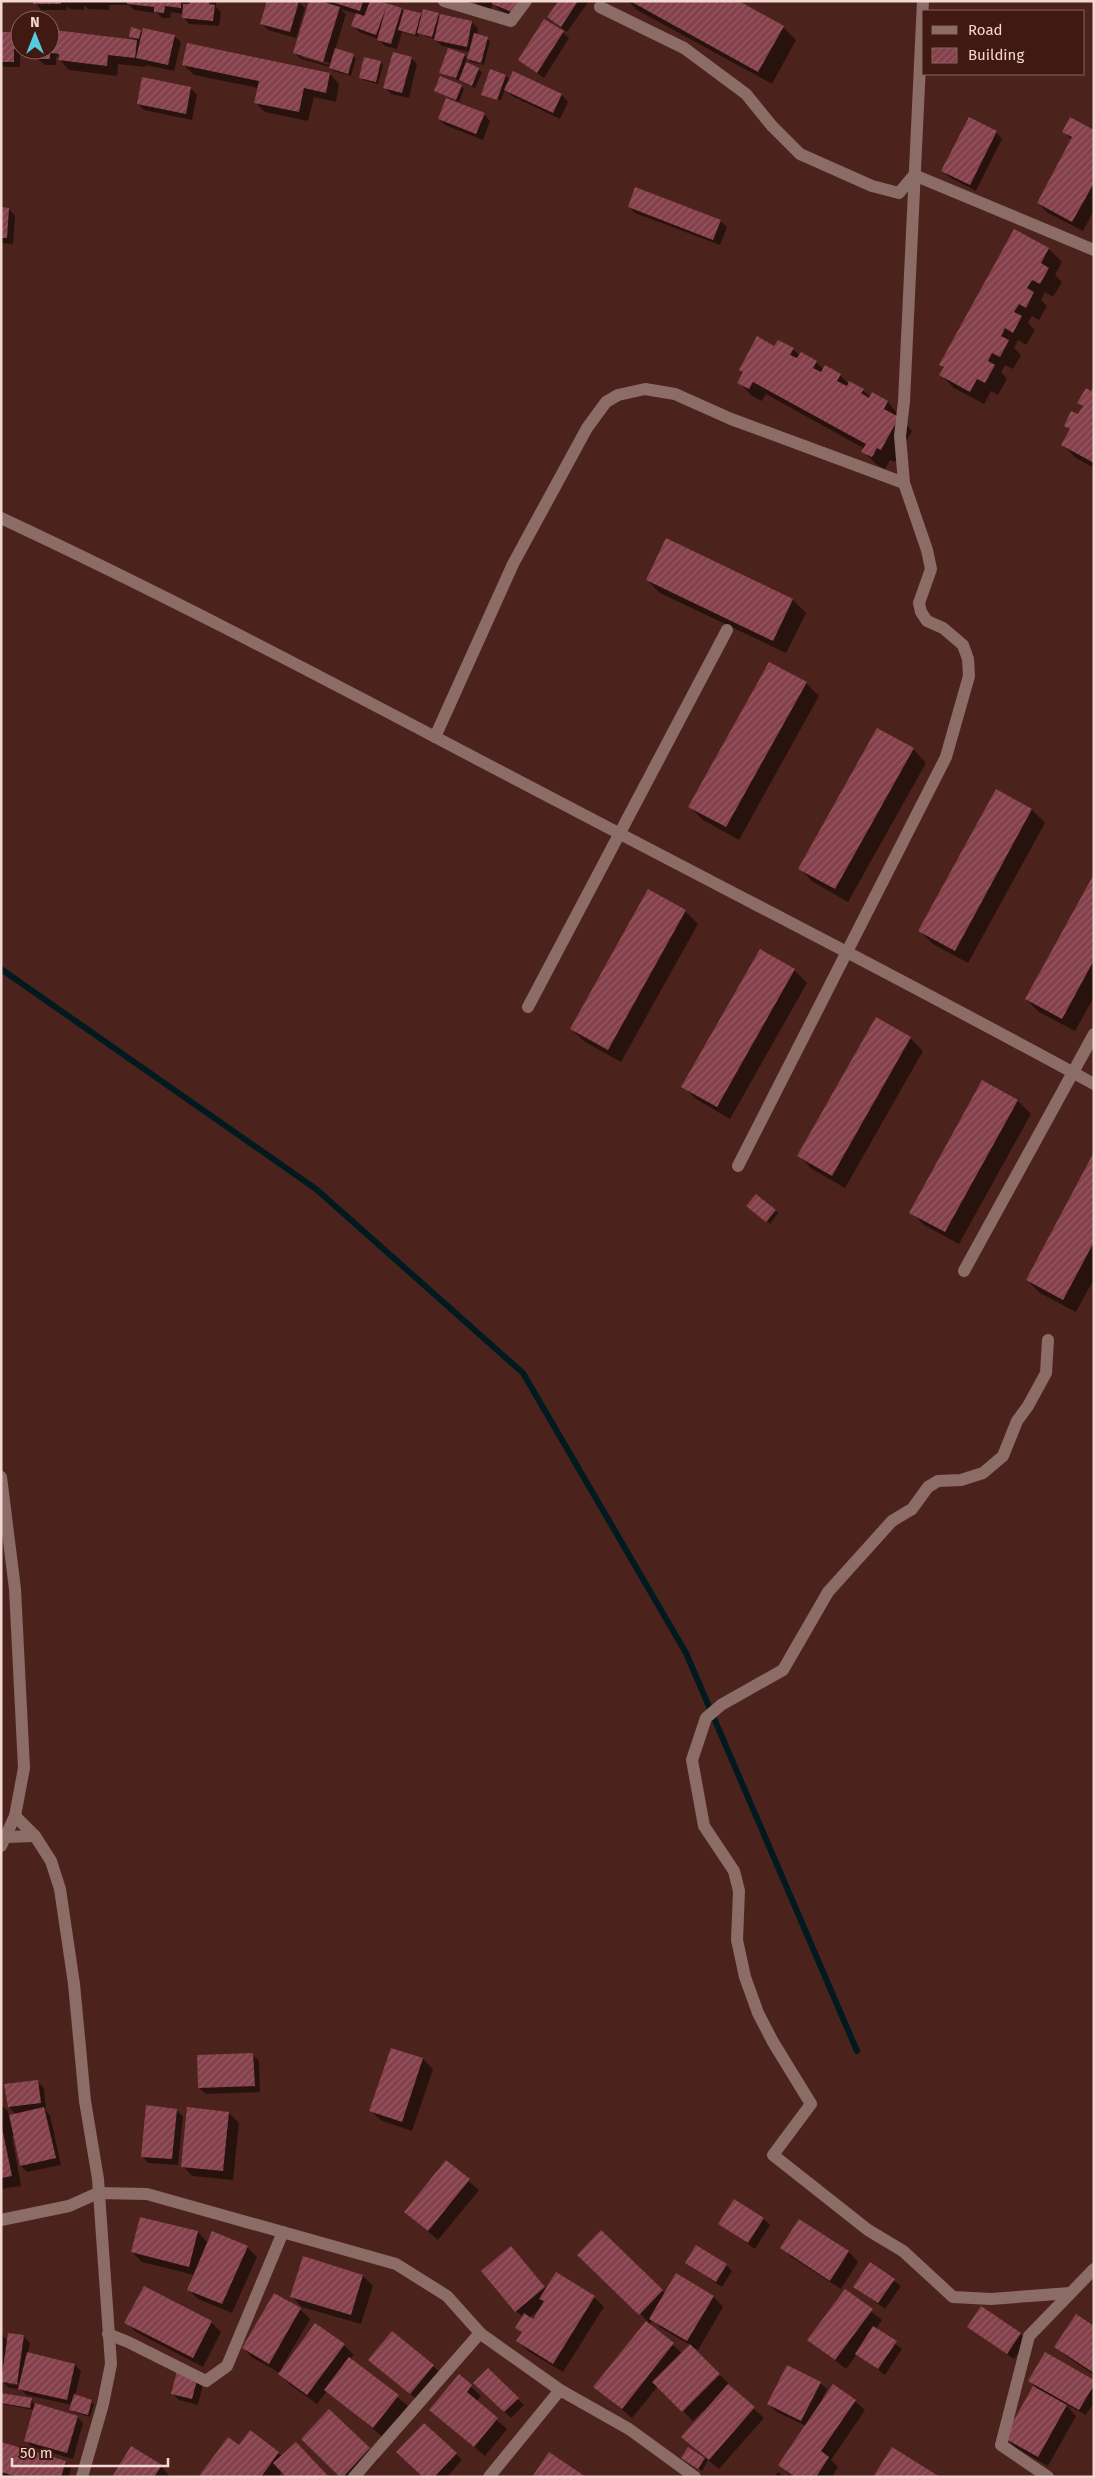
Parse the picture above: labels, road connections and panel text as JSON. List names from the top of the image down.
{
  "legend": ["Road", "Building"],
  "scale_bar": "50 m",
  "north": "top"
}
